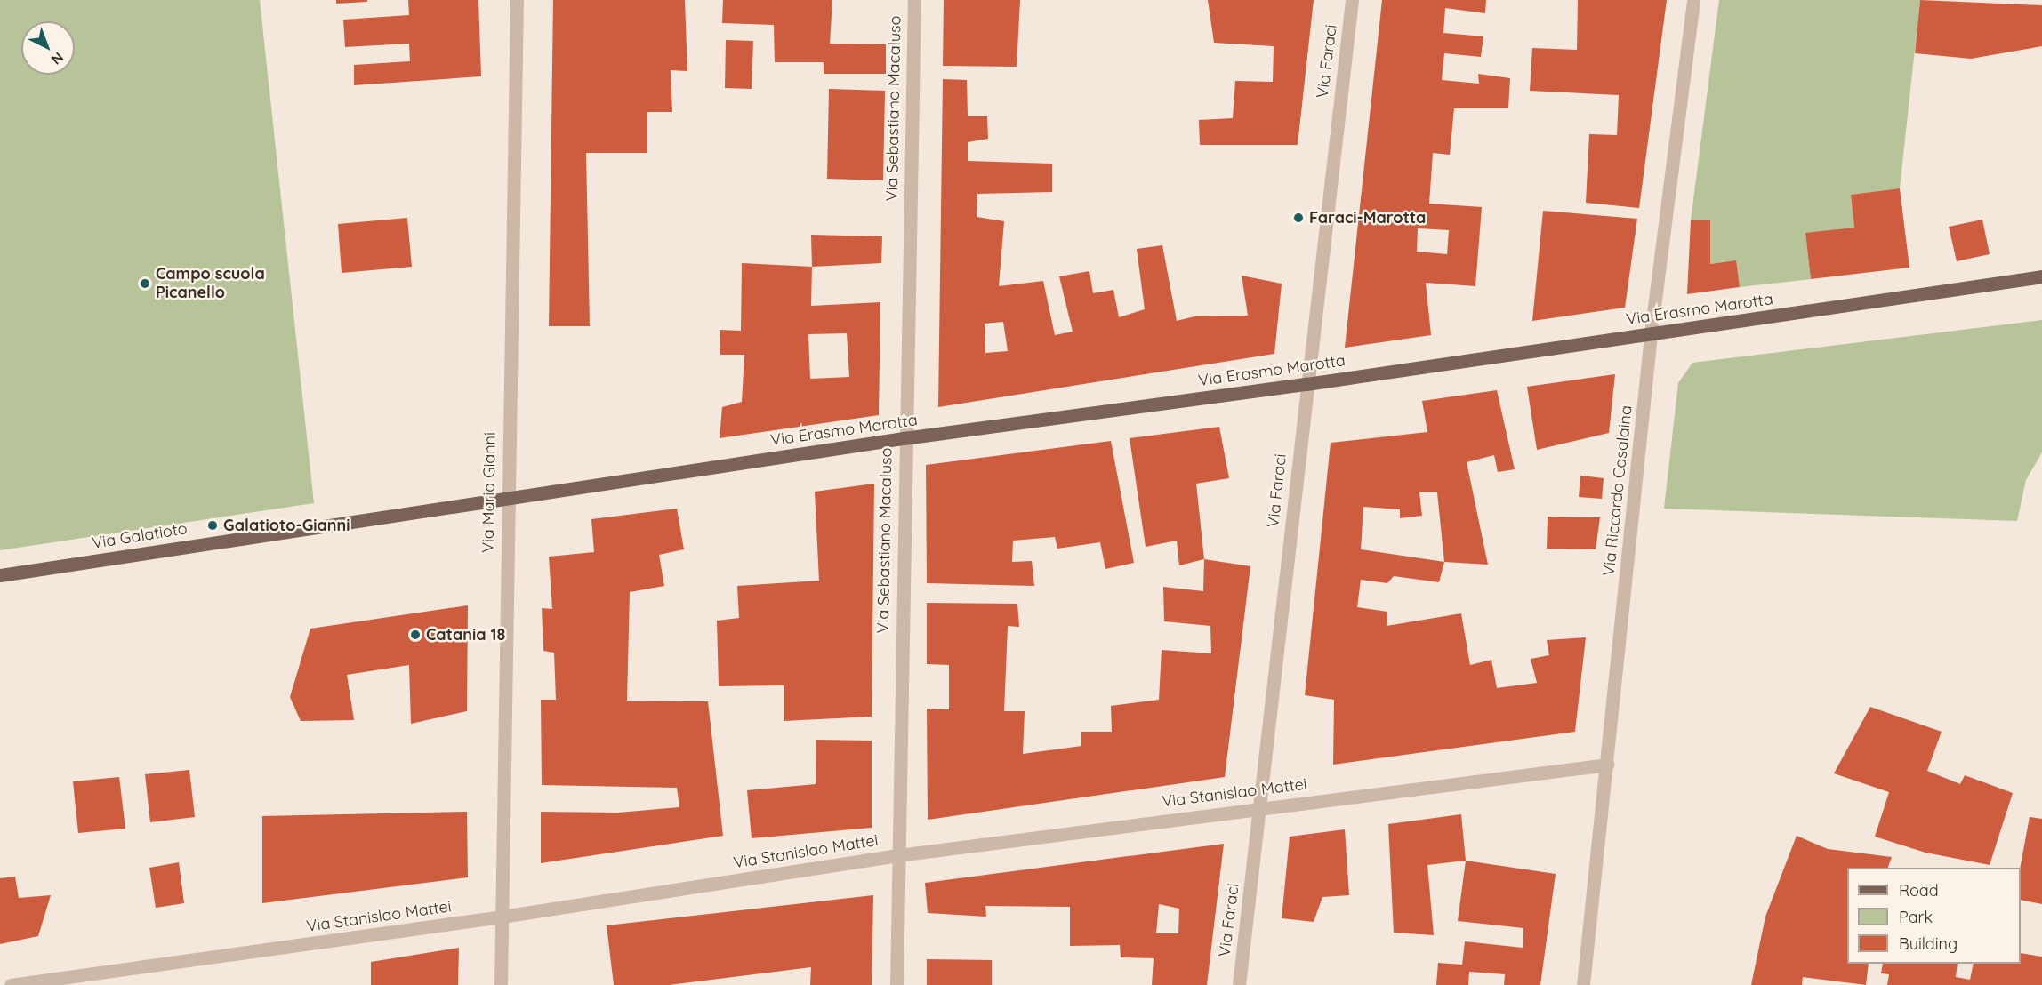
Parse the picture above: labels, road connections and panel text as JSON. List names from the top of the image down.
{
  "streets": {
    "main road": ["Via Erasmo Marotta", "Via Galatioto"],
    "street": [
      "Via Faraci",
      "Via Sebastiano Macaluso",
      "Via Riccardo Casalaina",
      "Via Maria Gianni",
      "Via Stanislao Mattei"
    ]
  },
  "crossings": [
    ["Via Faraci", "Via Erasmo Marotta"],
    ["Via Faraci", "Via Stanislao Mattei"],
    ["Via Sebastiano Macaluso", "Via Erasmo Marotta"],
    ["Via Sebastiano Macaluso", "Via Stanislao Mattei"],
    ["Via Erasmo Marotta", "Via Riccardo Casalaina"],
    ["Via Erasmo Marotta", "Via Maria Gianni"],
    ["Via Erasmo Marotta", "Via Galatioto"],
    ["Via Riccardo Casalaina", "Via Stanislao Mattei"],
    ["Via Maria Gianni", "Via Galatioto"],
    ["Via Maria Gianni", "Via Stanislao Mattei"]
  ],
  "places": [
    "Faraci-Marotta",
    "Campo scuola Picanello",
    "Galatioto-Gianni",
    "Catania 18"
  ],
  "legend": ["Road", "Park", "Building"],
  "north": "bottom right"
}
